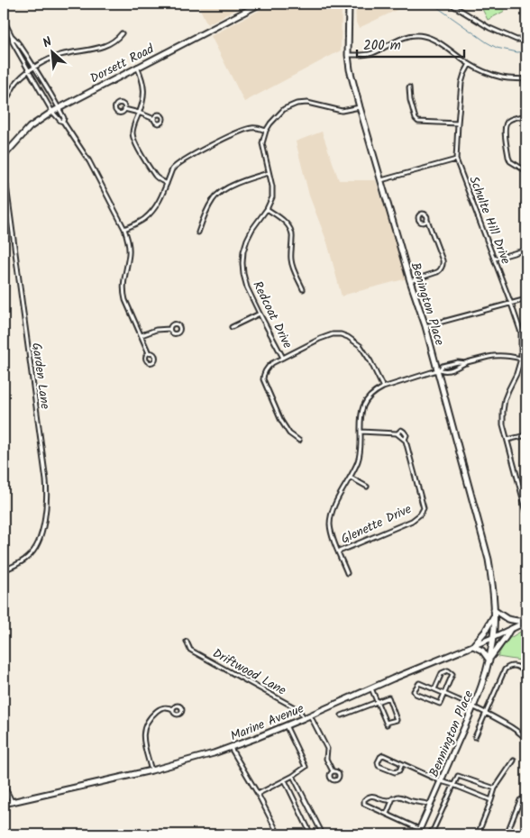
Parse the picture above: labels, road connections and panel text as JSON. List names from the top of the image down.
{
  "streets": {
    "main road": [
      "Dorsett Road",
      "Benington Place",
      "Marine Avenue",
      "Bennington Place"
    ],
    "street": [
      "Schulte Hill Drive",
      "Redcoat Drive",
      "Garden Lane",
      "Glenette Drive",
      "Driftwood Lane"
    ]
  },
  "crossings": [
    ["Benington Place", "Marine Avenue"],
    ["Benington Place", "Bennington Place"],
    ["Driftwood Lane", "Marine Avenue"],
    ["Marine Avenue", "Bennington Place"]
  ],
  "scale_bar": "200 m",
  "north": "top left"
}
